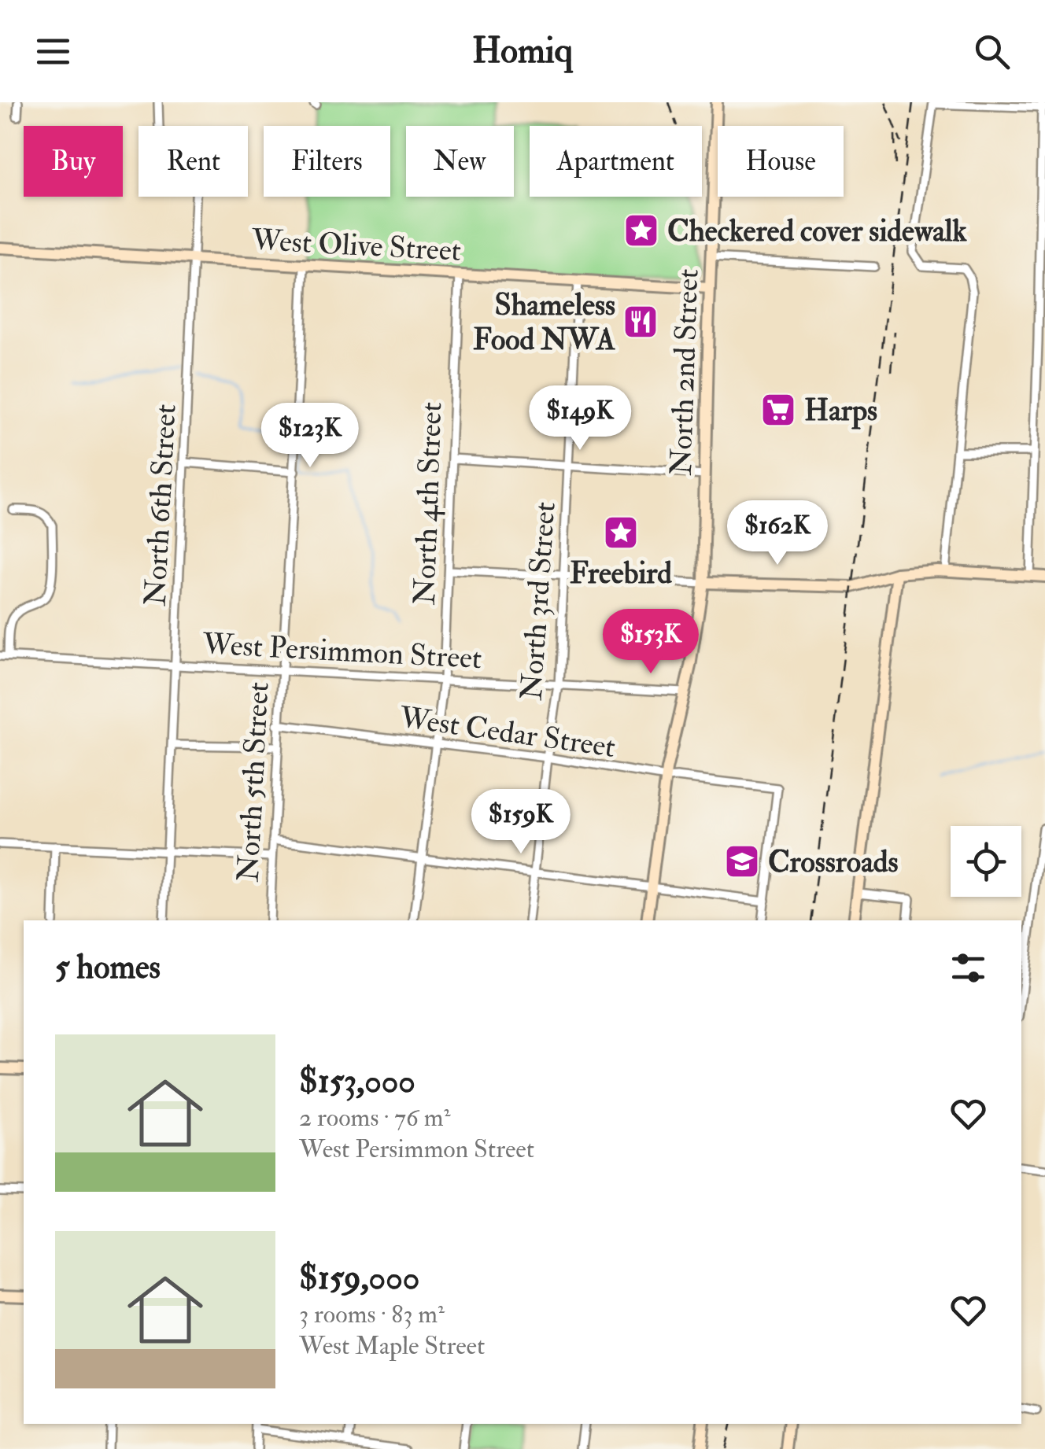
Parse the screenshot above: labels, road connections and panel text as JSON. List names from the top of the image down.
{
  "streets": {
    "main road": ["West Olive Street", "North 2nd Street"],
    "street": [
      "North 4th Street",
      "North 6th Street",
      "North 3rd Street",
      "West Persimmon Street",
      "West Cedar Street",
      "North 5th Street"
    ]
  },
  "crossings": [
    ["West Olive Street", "North 2nd Street"],
    ["West Olive Street", "North 4th Street"],
    ["West Olive Street", "North 6th Street"],
    ["West Olive Street", "North 3rd Street"],
    ["West Olive Street", "North 5th Street"],
    ["North 2nd Street", "West Persimmon Street"],
    ["North 2nd Street", "West Cedar Street"],
    ["North 4th Street", "West Persimmon Street"],
    ["North 4th Street", "West Cedar Street"],
    ["North 6th Street", "West Persimmon Street"],
    ["North 3rd Street", "West Persimmon Street"],
    ["North 3rd Street", "West Cedar Street"],
    ["West Persimmon Street", "North 5th Street"],
    ["West Cedar Street", "North 5th Street"]
  ],
  "places": {
    "place": ["Checkered cover sidewalk", "Freebird"],
    "restaurant": ["Shameless Food NWA"],
    "supermarket": ["Harps"],
    "school or university": ["Crossroads"]
  },
  "page": {
    "header": "Homiq",
    "chip": [
      "Buy",
      "Rent",
      "Filters",
      "New",
      "Apartment",
      "House"
    ],
    "price": [
      "$149K",
      "$123K",
      "$162K",
      "$153K",
      "$159K"
    ],
    "heading": "5 homes",
    "list": [
      {
        "name": "$153,000",
        "note": "2 rooms · 76 m² · West Persimmon Street"
      },
      {
        "name": "$159,000",
        "note": "3 rooms · 83 m² · West Maple Street"
      }
    ]
  }
}
